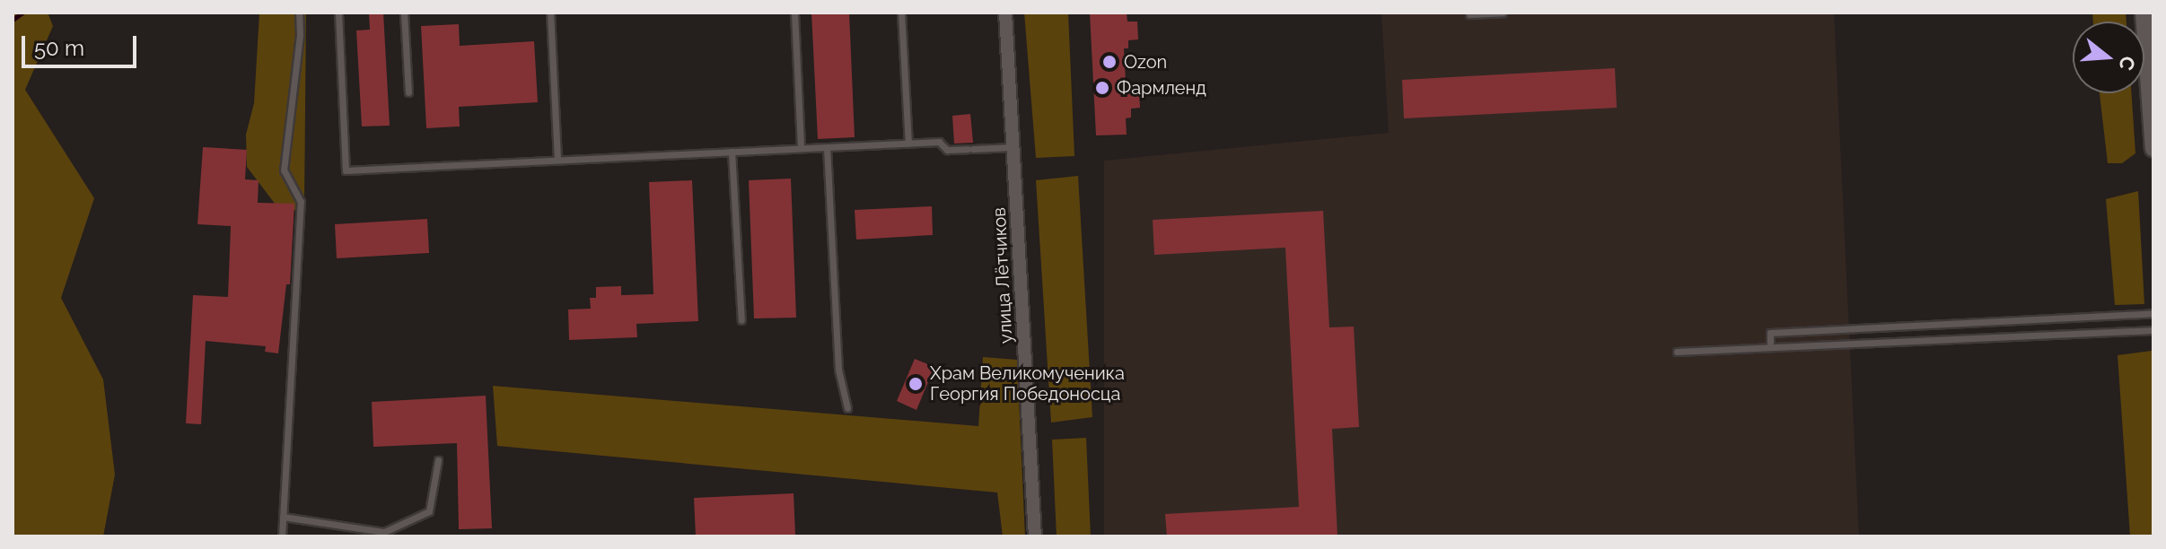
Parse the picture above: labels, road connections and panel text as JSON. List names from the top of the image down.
{
  "streets": {
    "street": ["улица Лётчиков"]
  },
  "places": ["Ozon", "Фармленд", "Храм Великомученика Георгия Победоносца"],
  "scale_bar": "50 m",
  "north": "right"
}
